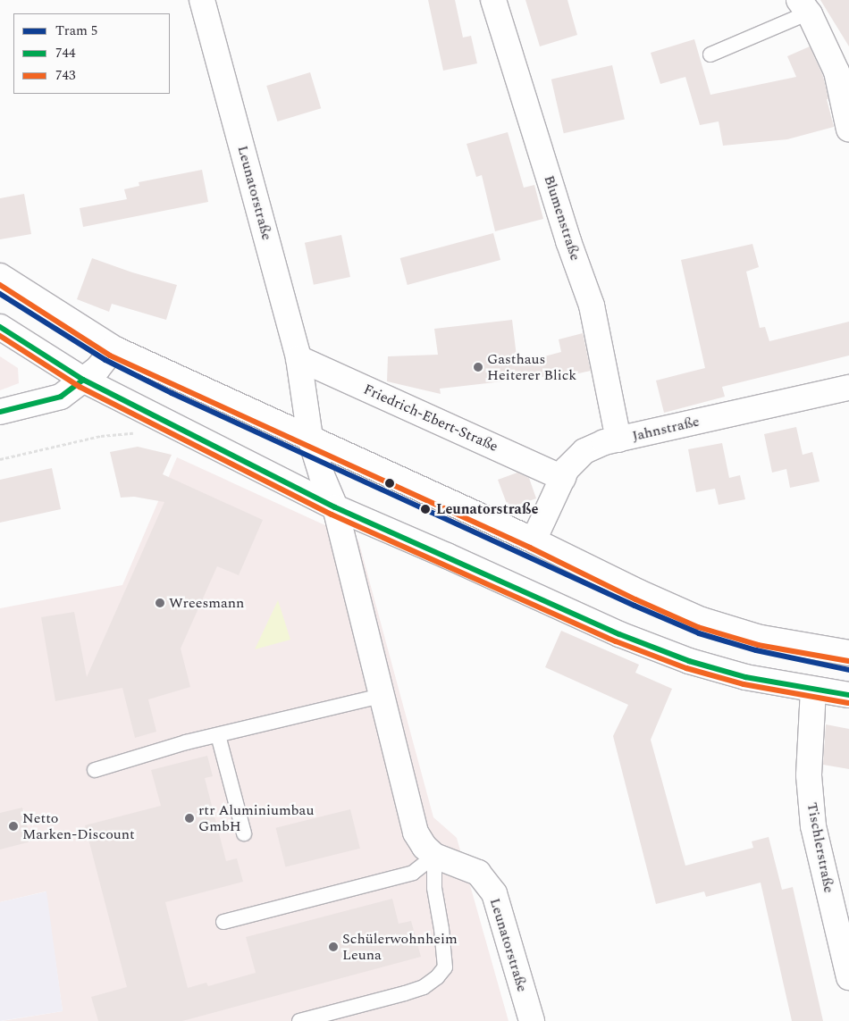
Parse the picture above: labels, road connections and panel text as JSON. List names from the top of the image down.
{
  "streets": {
    "street": [
      "Leunatorstraße",
      "Blumenstraße",
      "Friedrich-Ebert-Straße",
      "Jahnstraße",
      "Tischlerstraße"
    ]
  },
  "crossings": [
    ["Leunatorstraße", "Friedrich-Ebert-Straße"],
    ["Blumenstraße", "Jahnstraße"],
    ["Friedrich-Ebert-Straße", "Jahnstraße"]
  ],
  "places": [
    "Gasthaus Heiterer Blick",
    "Leunatorstraße",
    "Wreesmann",
    "rtr Aluminiumbau GmbH",
    "Netto Marken-Discount",
    "Schülerwohnheim Leuna"
  ],
  "lines": ["transit line 743", "tram line 5", "transit line 744"],
  "legend": ["Tram 5", "744", "743"]
}
